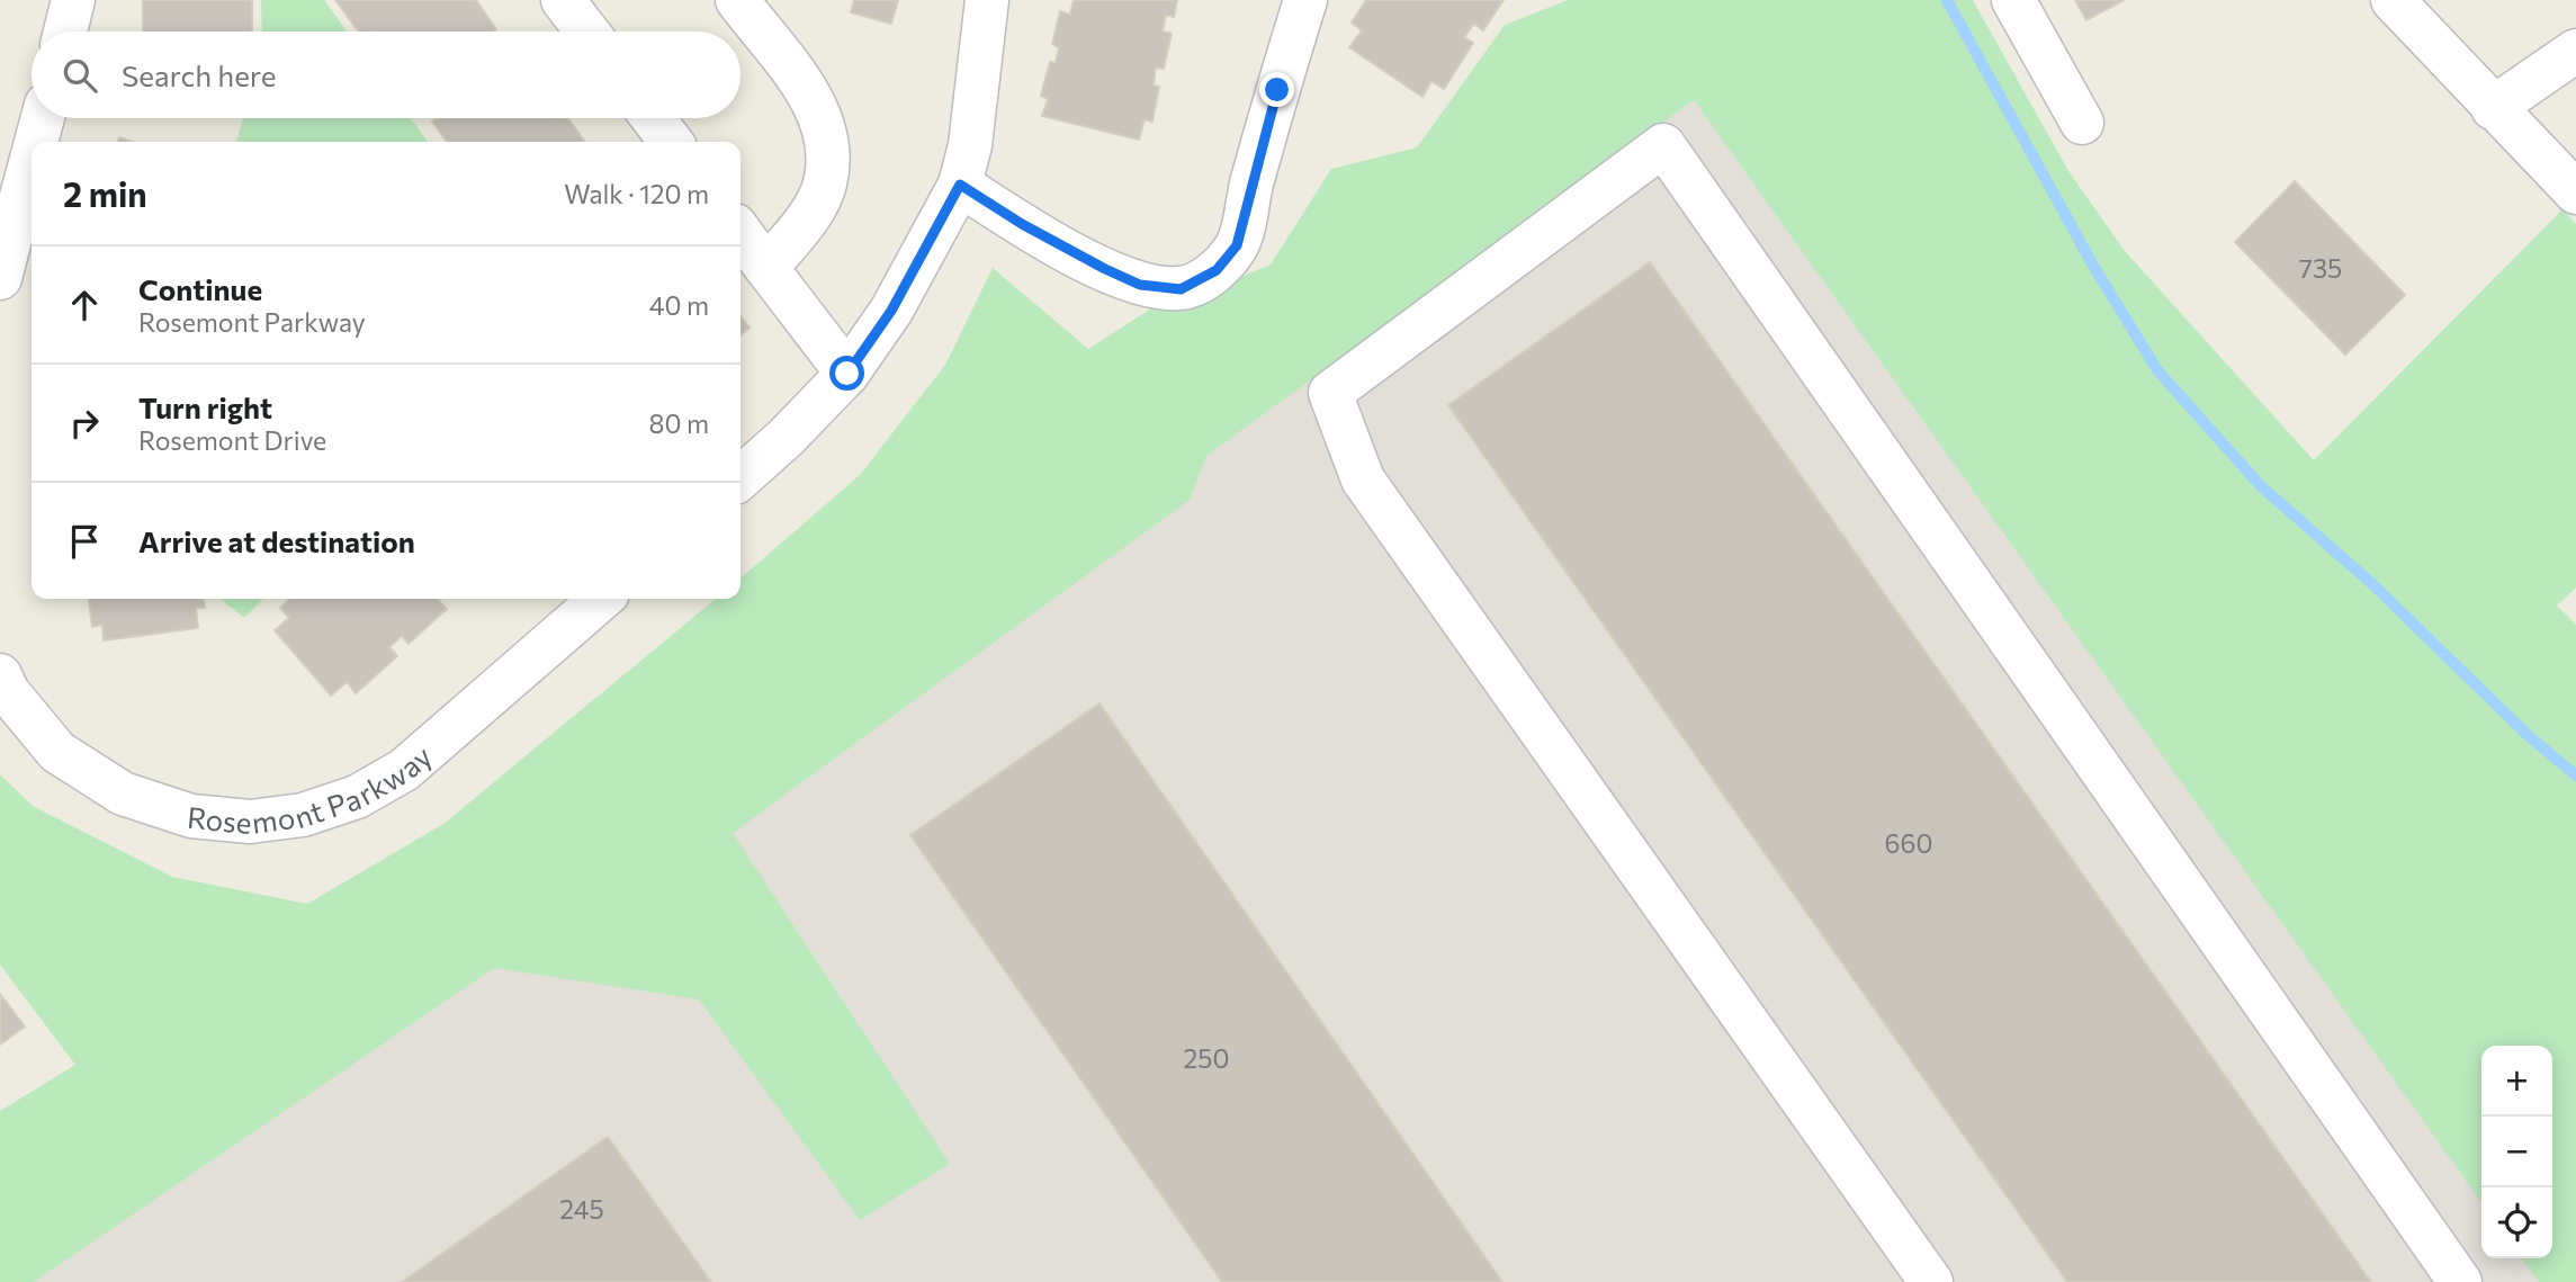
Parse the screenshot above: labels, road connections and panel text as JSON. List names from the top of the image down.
{
  "streets": {
    "street": ["Rosemont Parkway"]
  },
  "house_numbers": [
    "735",
    "660",
    "250",
    "245"
  ],
  "page": {
    "search": "Search here",
    "heading": ["2 min", "Walk · 120 m"],
    "list": [
      ["Continue", "Rosemont Parkway", "40 m"],
      ["Turn right", "Rosemont Drive", "80 m"],
      "Arrive at destination"
    ],
    "map_buttons": ["+", "−"]
  }
}
